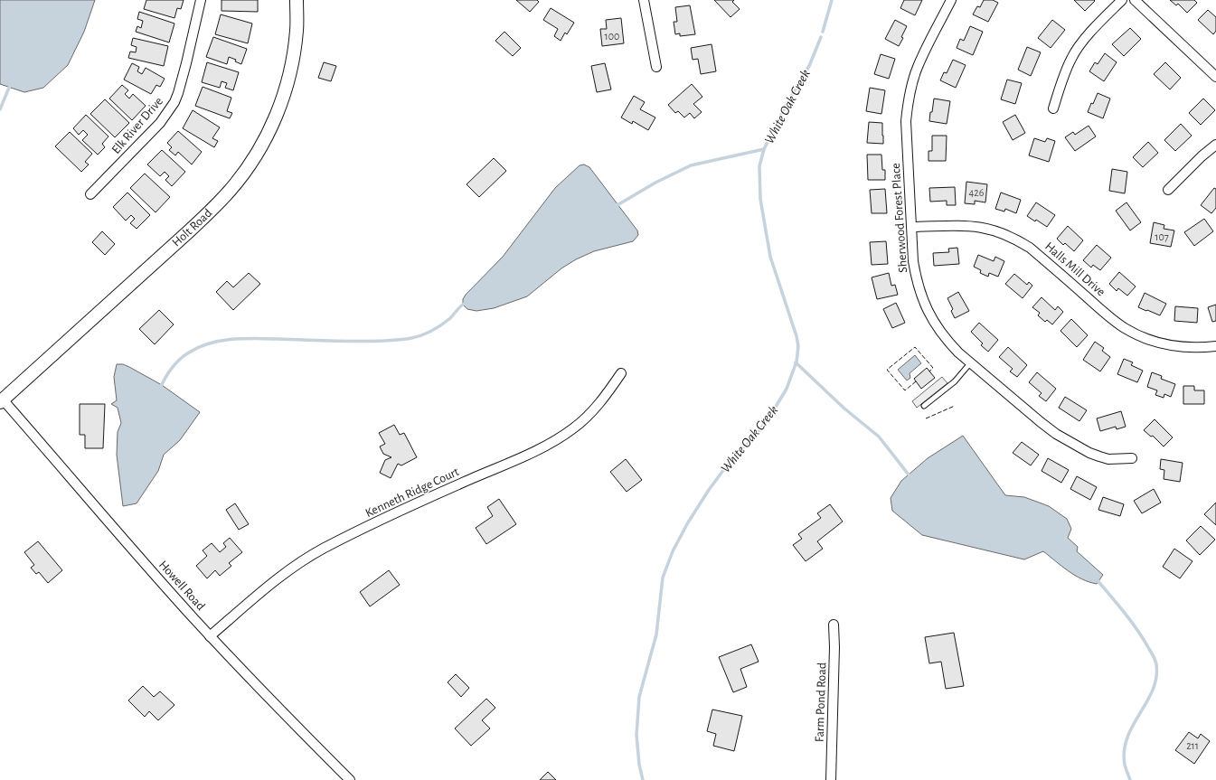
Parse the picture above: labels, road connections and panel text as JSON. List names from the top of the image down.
{
  "streets": {
    "street": [
      "Elk River Drive",
      "Sherwood Forest Place",
      "Holt Road",
      "Halls Mill Drive",
      "Kenneth Ridge Court",
      "Howell Road",
      "Farm Pond Road"
    ]
  },
  "crossings": [
    ["Sherwood Forest Place", "Halls Mill Drive"],
    ["Holt Road", "Howell Road"],
    ["Kenneth Ridge Court", "Howell Road"]
  ],
  "water": ["White Oak Creek"],
  "house_numbers": [
    "100",
    "426",
    "107",
    "211"
  ]
}
